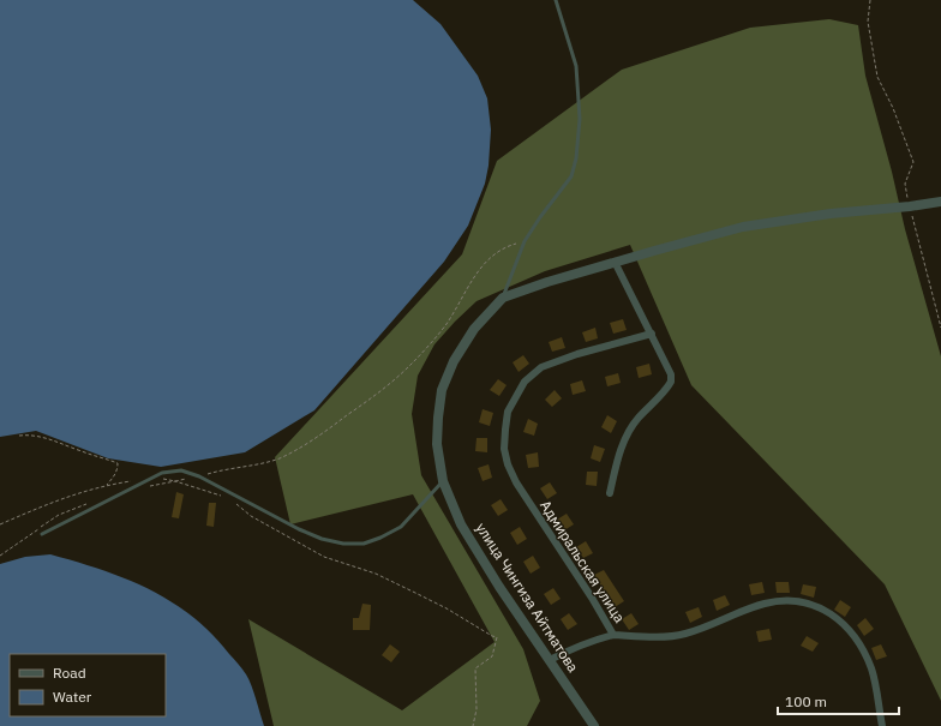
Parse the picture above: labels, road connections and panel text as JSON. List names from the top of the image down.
{
  "streets": {
    "street": ["Адмиральская улица", "улица Чингиза Айтматова"]
  },
  "legend": ["Road", "Water"],
  "scale_bar": "100 m"
}
